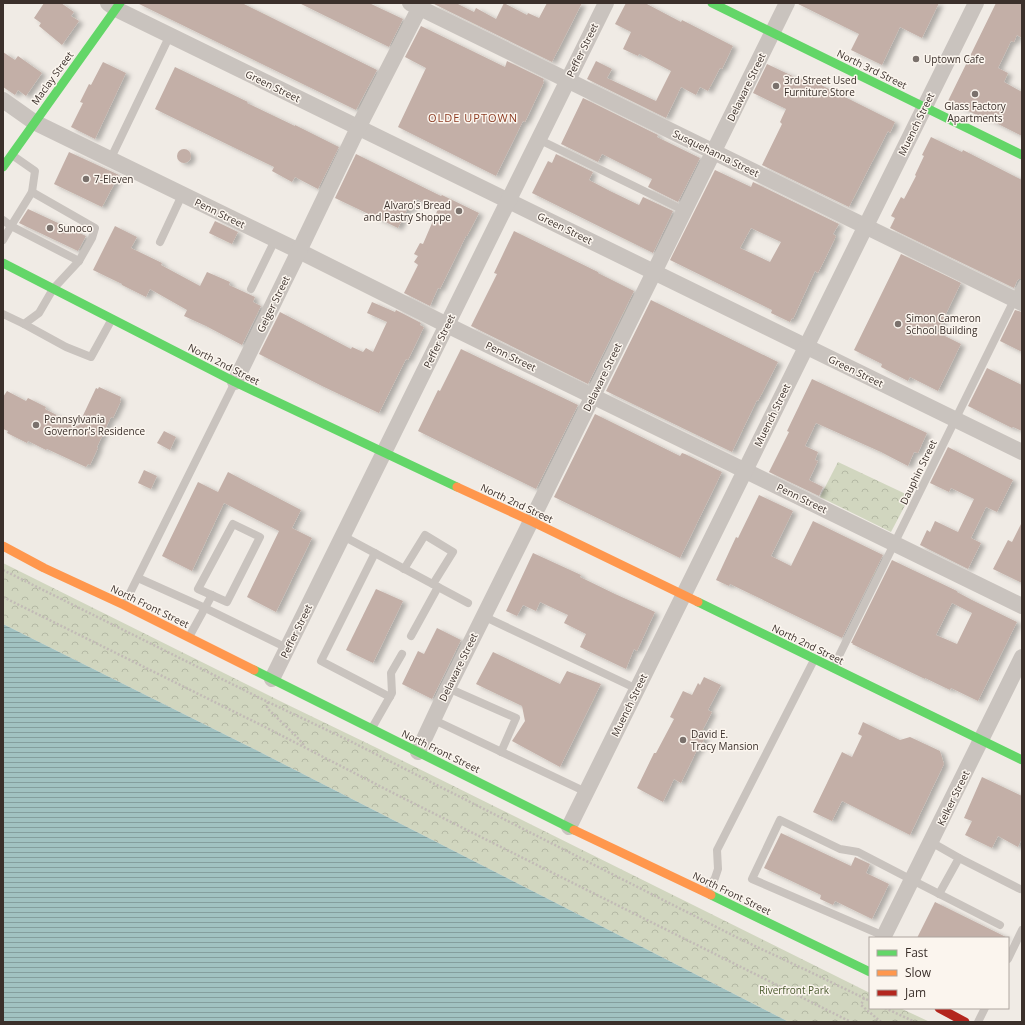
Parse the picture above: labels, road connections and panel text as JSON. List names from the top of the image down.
{
  "streets": {
    "main road": [
      "North 3rd Street",
      "Maclay Street",
      "North 2nd Street",
      "North Front Street"
    ],
    "street": [
      "Peffer Street",
      "Green Street",
      "Delaware Street",
      "Muench Street",
      "Susquehanna Street",
      "Penn Street",
      "Geiger Street",
      "Kelker Street"
    ],
    "lane": ["Dauphin Street"]
  },
  "crossings": [
    ["Peffer Street", "Green Street"],
    ["Peffer Street", "Susquehanna Street"],
    ["Peffer Street", "Penn Street"],
    ["Peffer Street", "North 2nd Street"],
    ["Peffer Street", "North Front Street"],
    ["North 3rd Street", "Delaware Street"],
    ["North 3rd Street", "Muench Street"],
    ["Maclay Street", "Green Street"],
    ["Maclay Street", "Penn Street"],
    ["Green Street", "Delaware Street"],
    ["Green Street", "Muench Street"],
    ["Green Street", "Geiger Street"],
    ["Green Street", "Dauphin Street"],
    ["Delaware Street", "Susquehanna Street"],
    ["Delaware Street", "Penn Street"],
    ["Delaware Street", "North 2nd Street"],
    ["Delaware Street", "North Front Street"],
    ["Muench Street", "Susquehanna Street"],
    ["Muench Street", "Penn Street"],
    ["Muench Street", "North 2nd Street"],
    ["Muench Street", "North Front Street"],
    ["Susquehanna Street", "Geiger Street"],
    ["Susquehanna Street", "Dauphin Street"],
    ["Penn Street", "Geiger Street"],
    ["Penn Street", "Dauphin Street"],
    ["Geiger Street", "North 2nd Street"],
    ["Geiger Street", "North Front Street"],
    ["North 2nd Street", "Dauphin Street"],
    ["North 2nd Street", "Kelker Street"]
  ],
  "districts": ["OLDE UPTOWN"],
  "parks": ["Riverfront Park"],
  "places": [
    "Uptown Cafe",
    "3rd Street Used Furniture Store",
    "Glass Factory Apartments",
    "7-Eleven",
    "Alvaro's Bread and Pastry Shoppe",
    "Sunoco",
    "Simon Cameron School Building",
    "Pennsylvania Governor's Residence",
    "David E. Tracy Mansion"
  ],
  "legend": ["Fast", "Slow", "Jam"]
}
